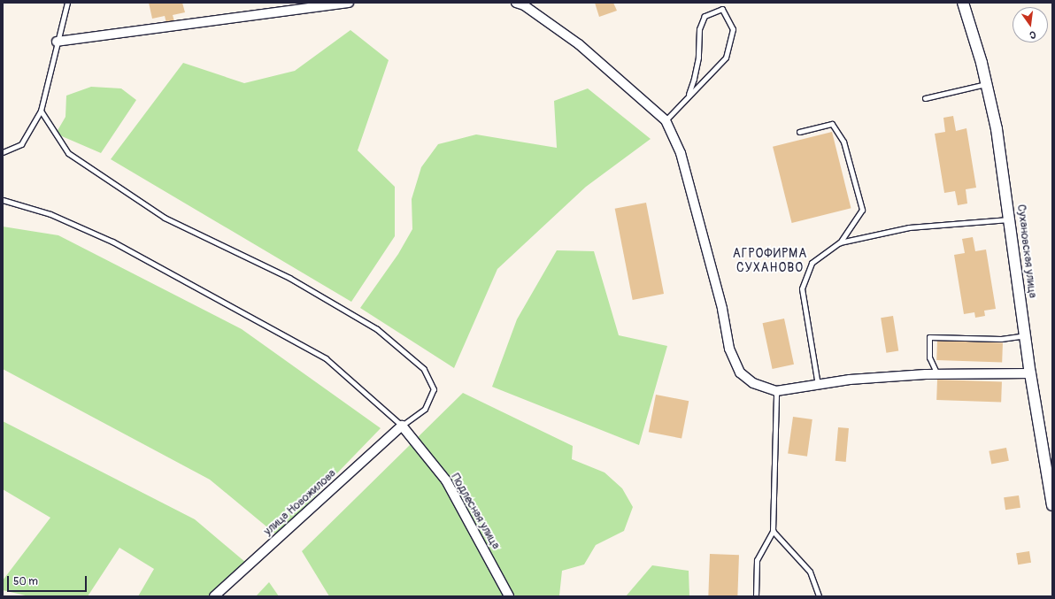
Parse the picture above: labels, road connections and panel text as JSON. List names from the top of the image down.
{
  "streets": {
    "street": ["Сухановская улица", "улица Новожилова", "Подлесная улица"]
  },
  "crossings": [
    ["улица Новожилова", "Подлесная улица"]
  ],
  "districts": ["АГРОФИРМА СУХАНОВО"],
  "scale_bar": "50 m",
  "north": "bottom"
}
